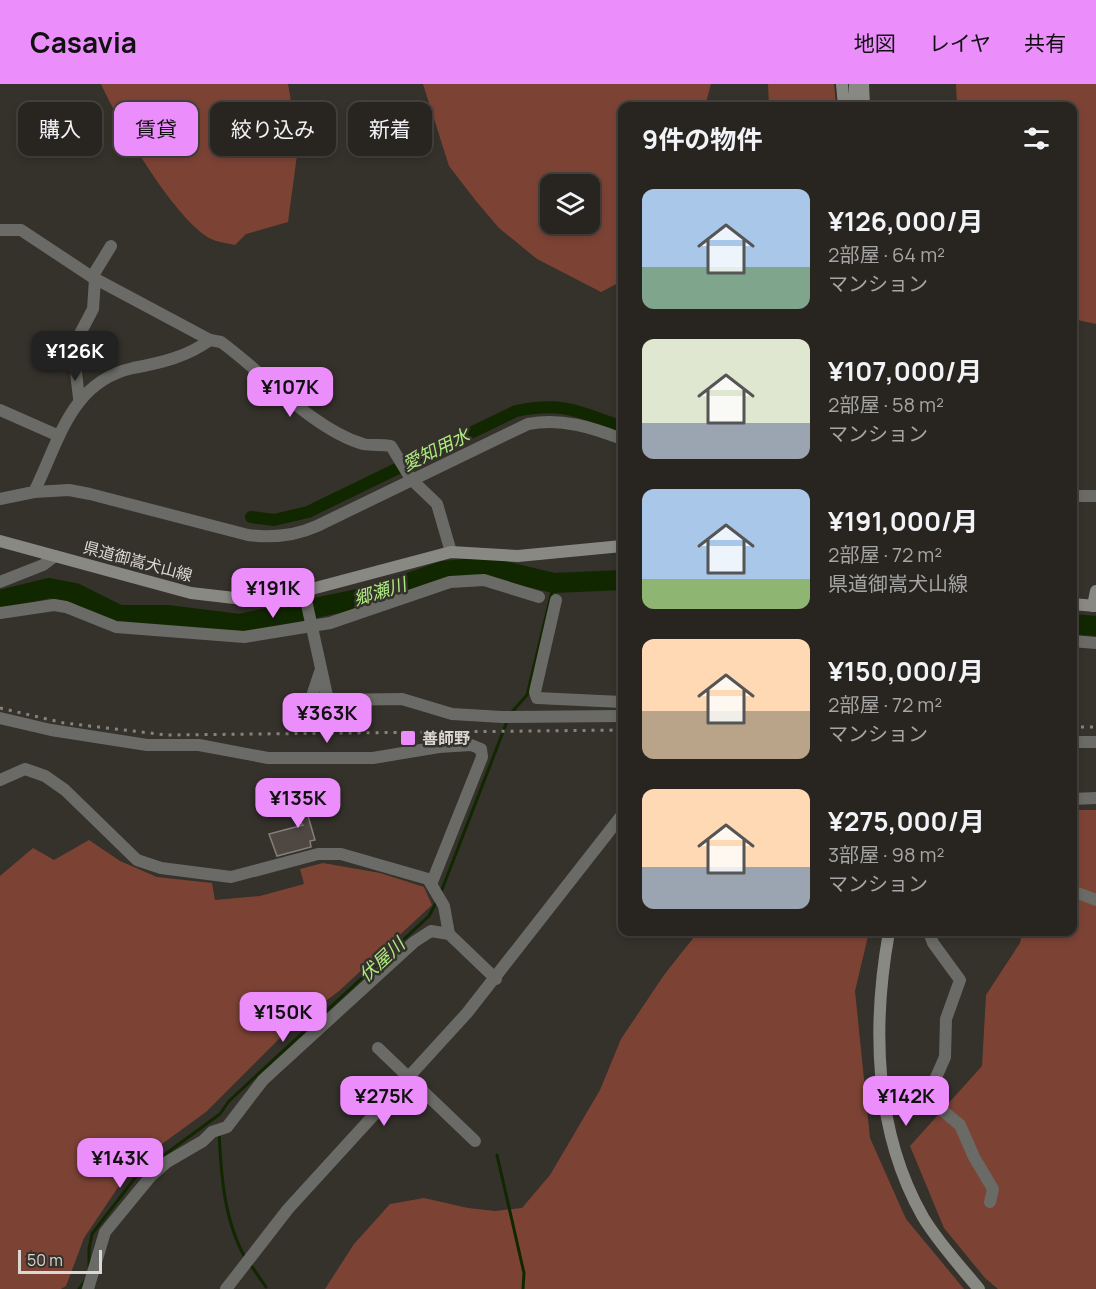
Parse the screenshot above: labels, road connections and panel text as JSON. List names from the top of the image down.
{
  "streets": {
    "main road": ["県道御嵩犬山線"]
  },
  "water": ["愛知用水", "郷瀬川", "伏屋川"],
  "places": {
    "transit": ["善師野"]
  },
  "scale_bar": "50 m",
  "page": {
    "header": "Casavia",
    "nav": ["地図", "レイヤ", "共有"],
    "chip": [
      "購入",
      "賃貸",
      "絞り込み",
      "新着"
    ],
    "heading": "9件の物件",
    "list": [
      {
        "name": "¥126,000/月",
        "note": "2部屋 · 64 m² · マンション"
      },
      {
        "name": "¥107,000/月",
        "note": "2部屋 · 58 m² · マンション"
      },
      {
        "name": "¥191,000/月",
        "note": "2部屋 · 72 m² · 県道御嵩犬山線"
      },
      {
        "name": "¥150,000/月",
        "note": "2部屋 · 72 m² · マンション"
      },
      {
        "name": "¥275,000/月",
        "note": "3部屋 · 98 m² · マンション"
      }
    ],
    "price": [
      "¥126K",
      "¥107K",
      "¥191K",
      "¥363K",
      "¥135K",
      "¥150K",
      "¥275K",
      "¥142K",
      "¥143K"
    ],
    "scale": "50 m"
  }
}
